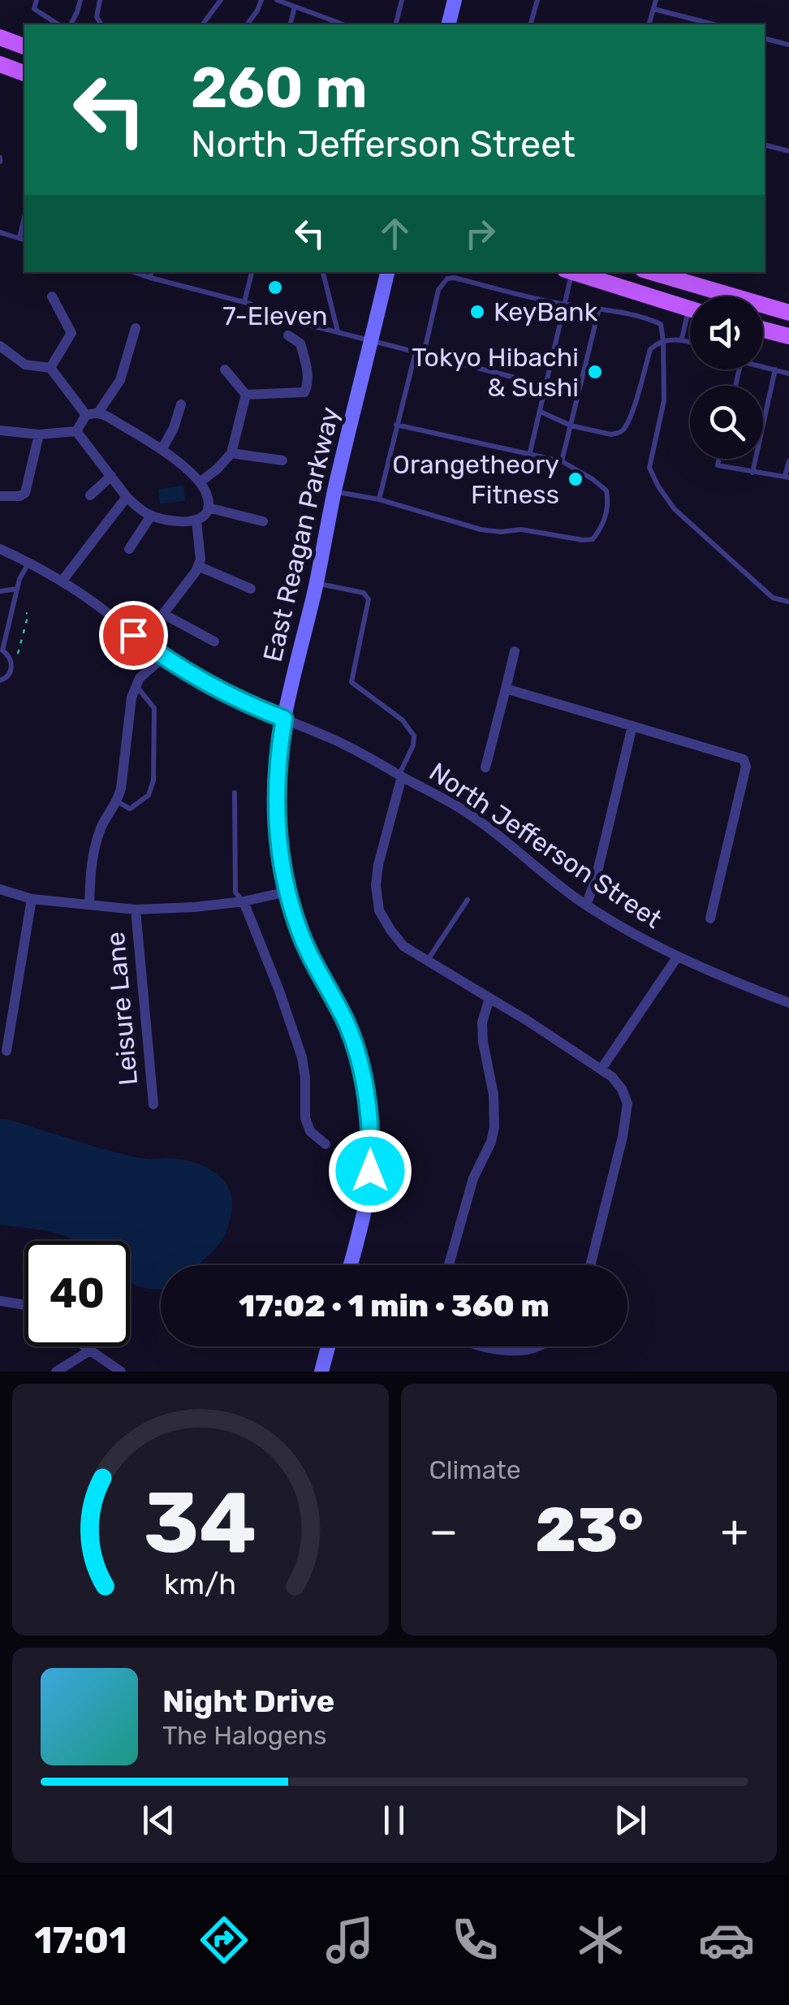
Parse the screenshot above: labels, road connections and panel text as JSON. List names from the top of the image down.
{
  "streets": {
    "street": ["East Reagan Parkway", "North Jefferson Street", "Leisure Lane"]
  },
  "crossings": [
    ["East Reagan Parkway", "North Jefferson Street"],
    ["East Reagan Parkway", "Leisure Lane"]
  ],
  "places": [
    "7-Eleven",
    "KeyBank",
    "Tokyo Hibachi & Sushi",
    "Orangetheory Fitness"
  ],
  "page": {
    "turn": ["260 m", "North Jefferson Street"],
    "limit": "40",
    "trip": "17:02 · 1 min · 360 m",
    "tile": "Climate",
    "heat": ["−", "23°", "+"],
    "song": ["Night Drive", "The Halogens"],
    "tabs": "17:01",
    "gauge": ["34", "km/h"]
  }
}
